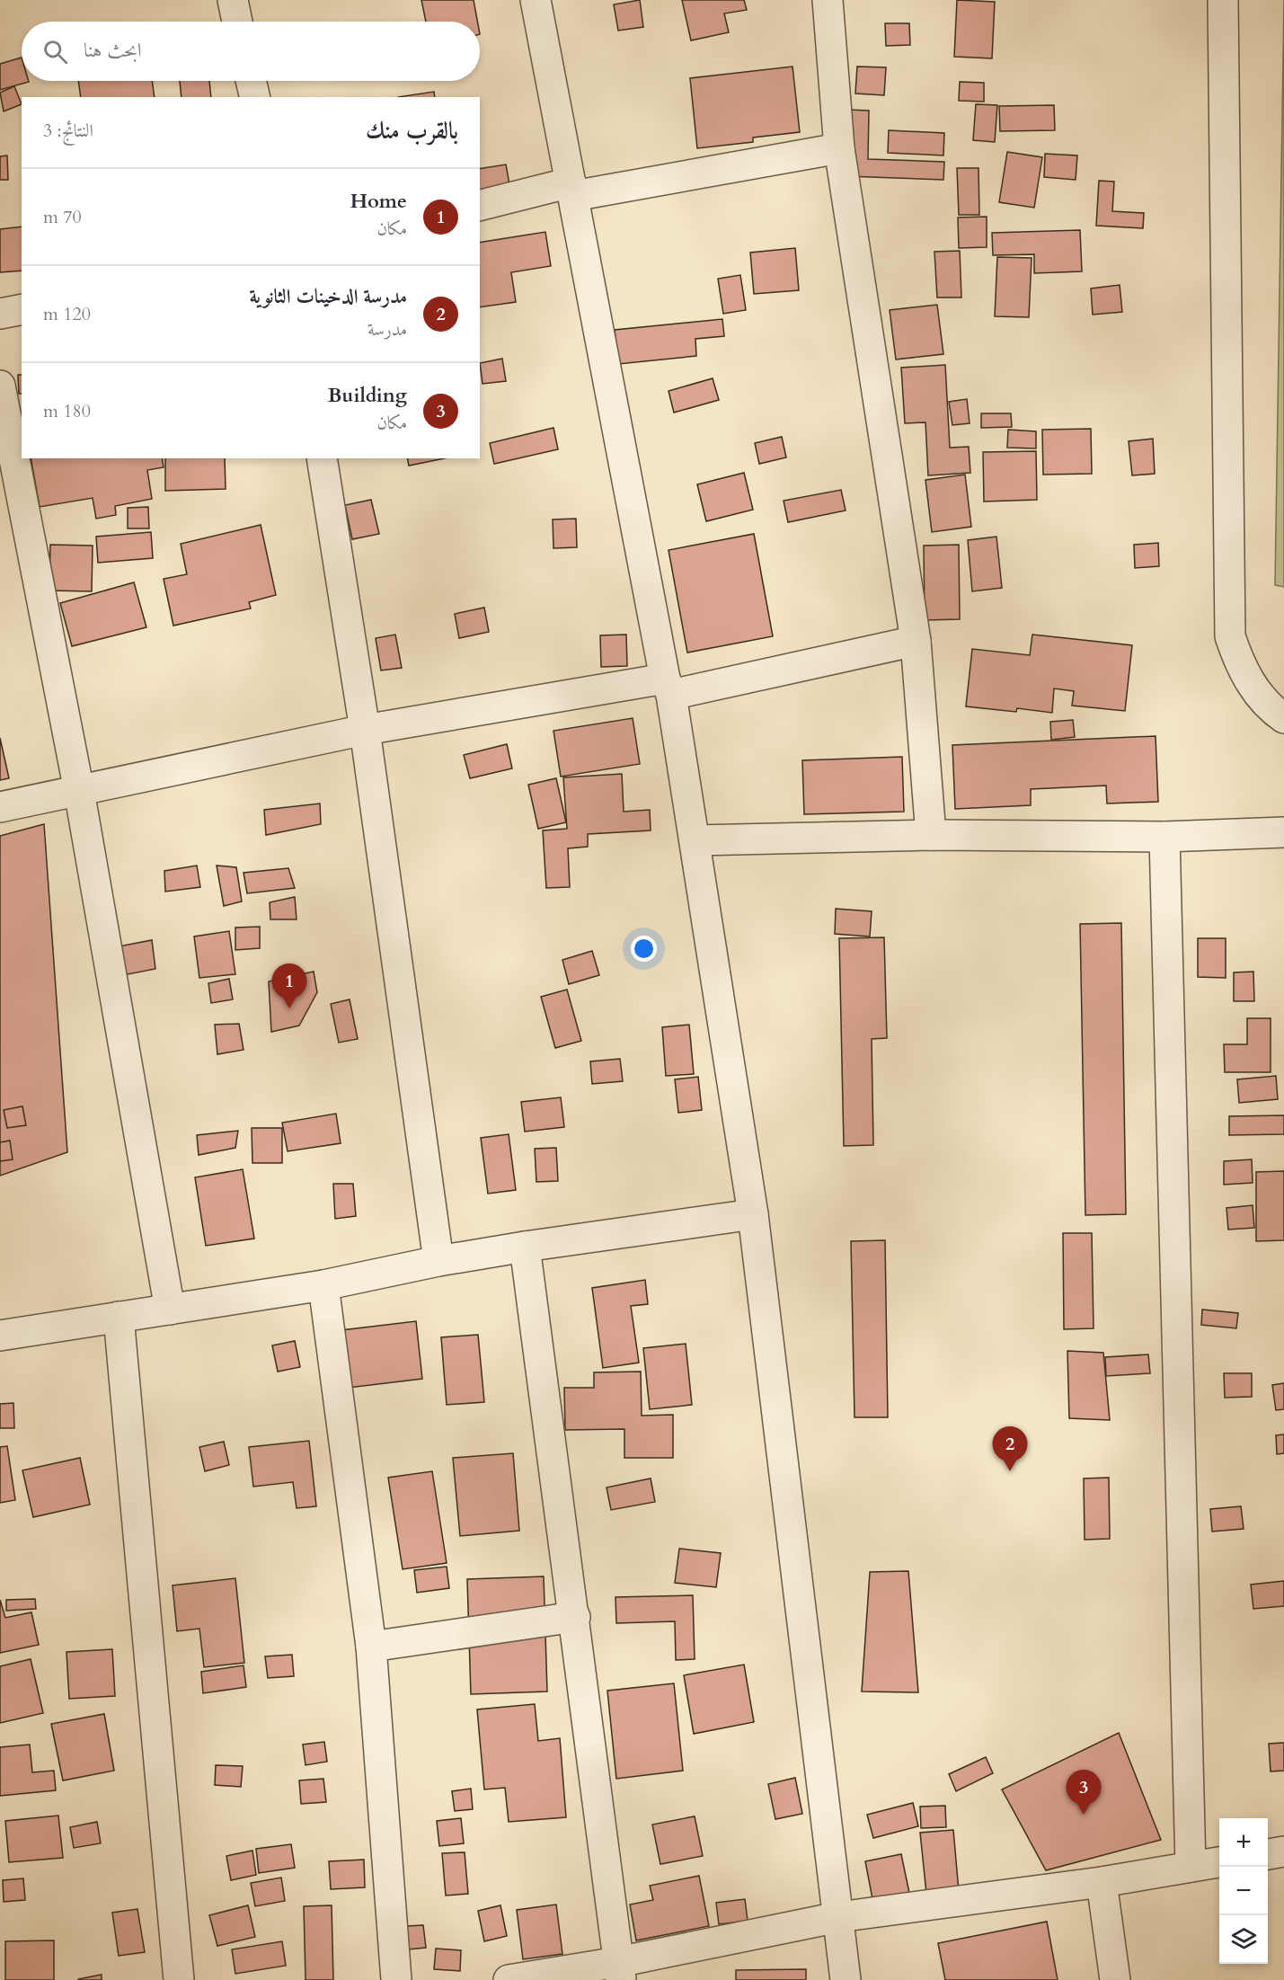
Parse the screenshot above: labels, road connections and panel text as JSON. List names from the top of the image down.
{
  "page": {
    "search": "ابحث هنا",
    "heading": ["بالقرب منك", "النتائج: 3"],
    "list": [
      {
        "mark": "1",
        "name": "Home",
        "note": "مكان",
        "value": "70 m"
      },
      {
        "mark": "2",
        "name": "مدرسة الدخينات الثانوية",
        "note": "مدرسة",
        "value": "120 m"
      },
      {
        "mark": "3",
        "name": "Building",
        "note": "مكان",
        "value": "180 m"
      }
    ],
    "pins": ["1", "2", "3"],
    "map_buttons": ["+", "−"]
  }
}
